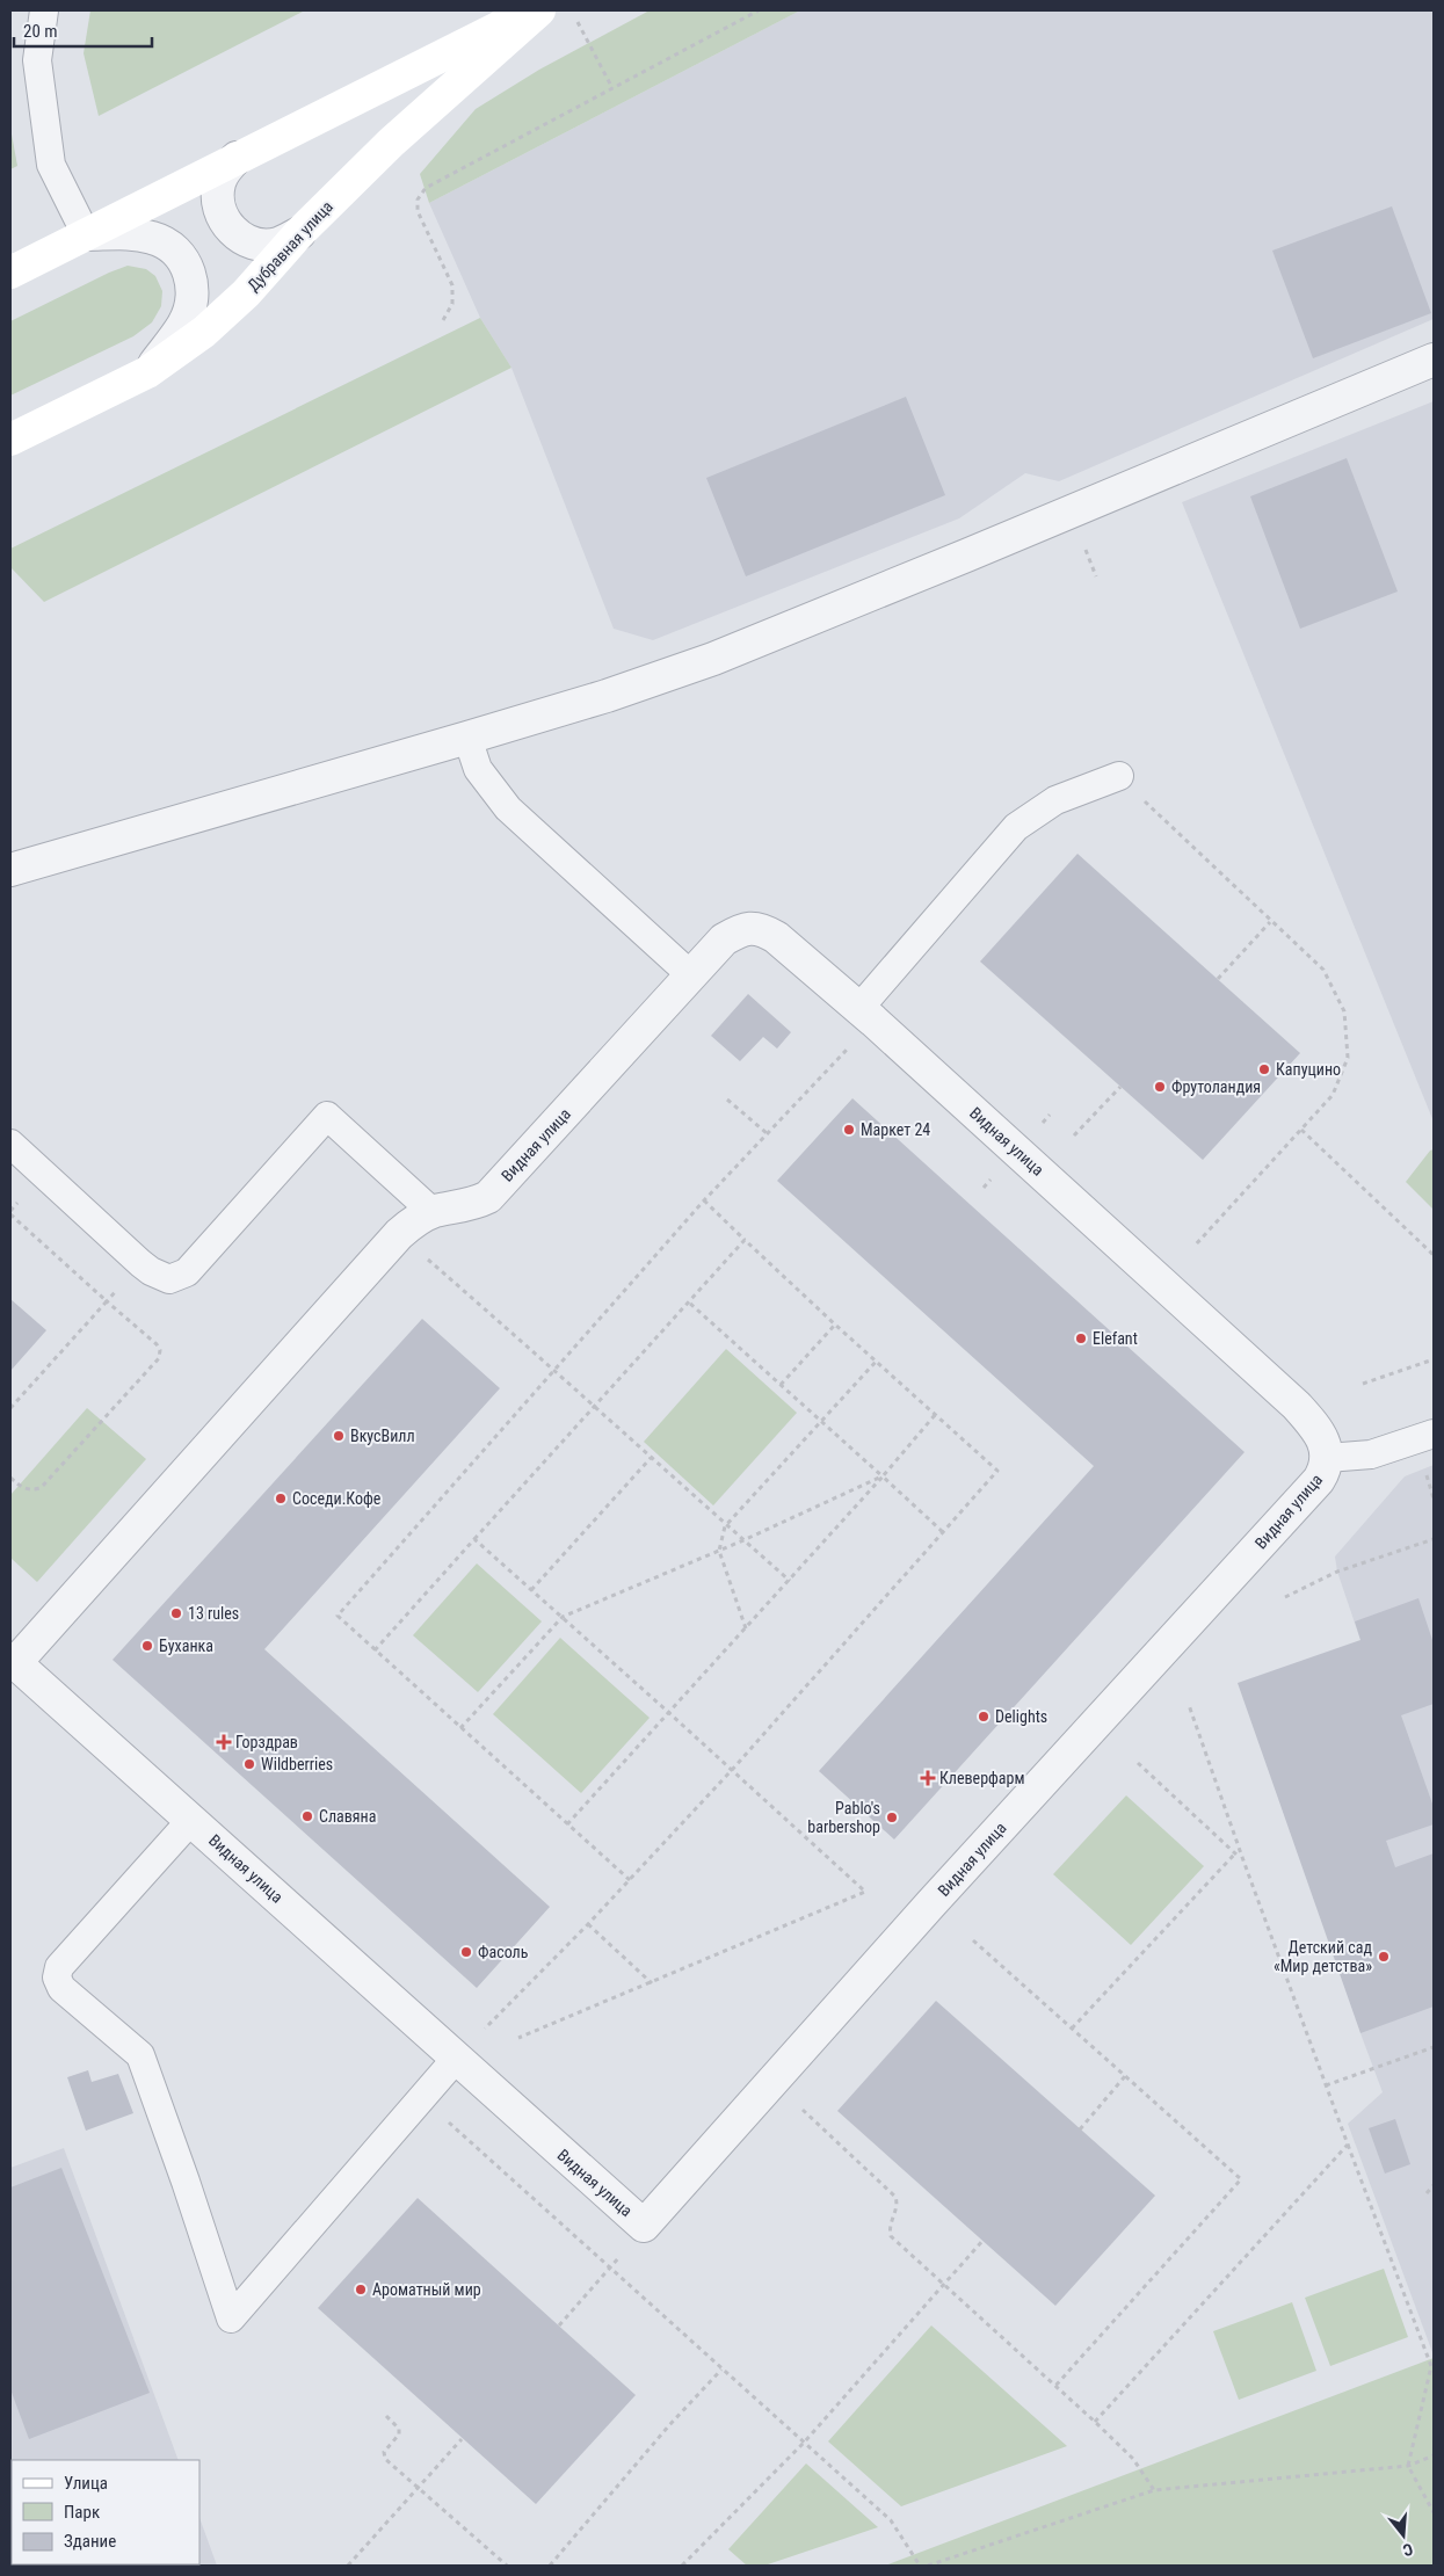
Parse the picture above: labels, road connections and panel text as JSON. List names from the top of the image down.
{
  "streets": {
    "main road": ["Дубравная улица"],
    "street": ["Видная улица"]
  },
  "places": {
    "other": [
      "Капуцино",
      "Фрутоландия",
      "Маркет 24",
      "Elefant",
      "ВкусВилл",
      "Соседи.Кофе",
      "13 rules",
      "Буханка",
      "Delights",
      "Wildberries",
      "Славяна",
      "Pablo's barbershop",
      "Фасоль",
      "Детский сад «Мир детства»",
      "Ароматный мир"
    ],
    "health": ["Горздрав", "Клеверфарм"]
  },
  "legend": ["Улица", "Парк", "Здание"],
  "scale_bar": "20 m",
  "north": "bottom"
}
